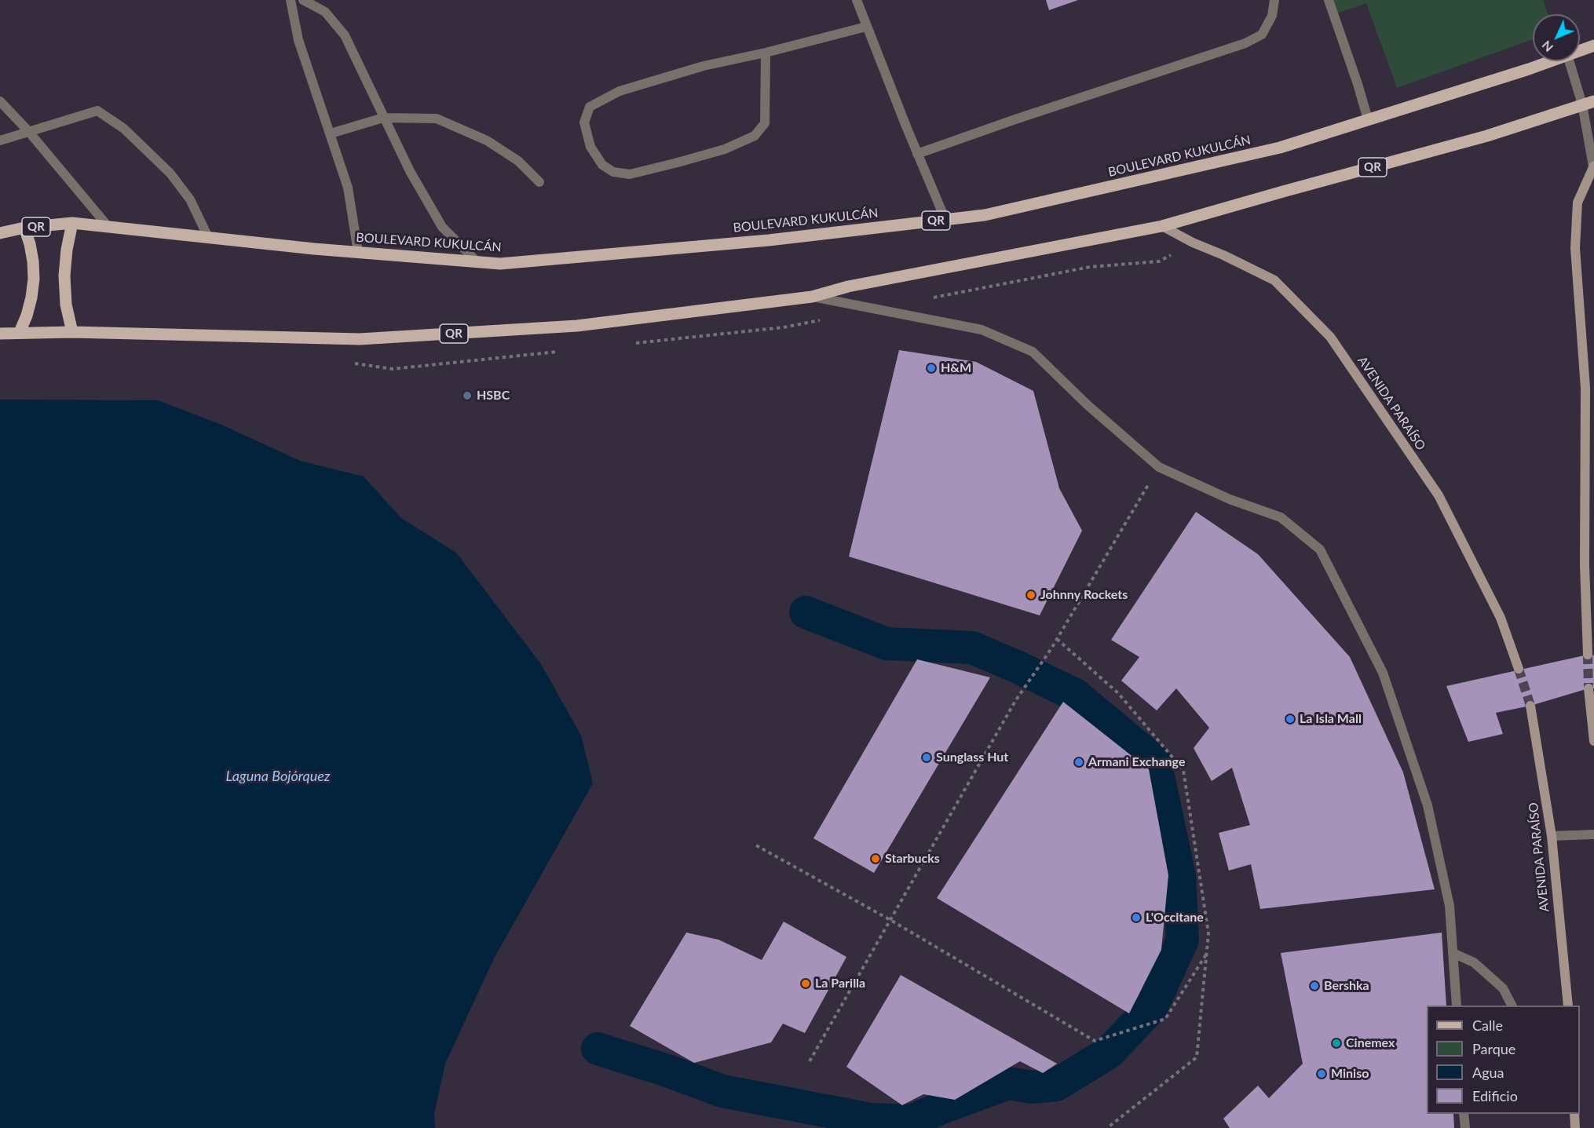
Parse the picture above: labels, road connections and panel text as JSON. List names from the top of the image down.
{
  "streets": {
    "main road": ["BOULEVARD KUKULCÁN", "QR"],
    "street": ["AVENIDA PARAÍSO"]
  },
  "crossings": [
    ["QR", "AVENIDA PARAÍSO"]
  ],
  "water": ["Laguna Bojórquez"],
  "places": [
    "H&M",
    "HSBC",
    "Johnny Rockets",
    "La Isla Mall",
    "Sunglass Hut",
    "Armani Exchange",
    "Starbucks",
    "L'Occitane",
    "La Parilla",
    "Bershka",
    "Cinemex",
    "Miniso"
  ],
  "legend": [
    "Calle",
    "Parque",
    "Agua",
    "Edificio"
  ],
  "north": "bottom left"
}
